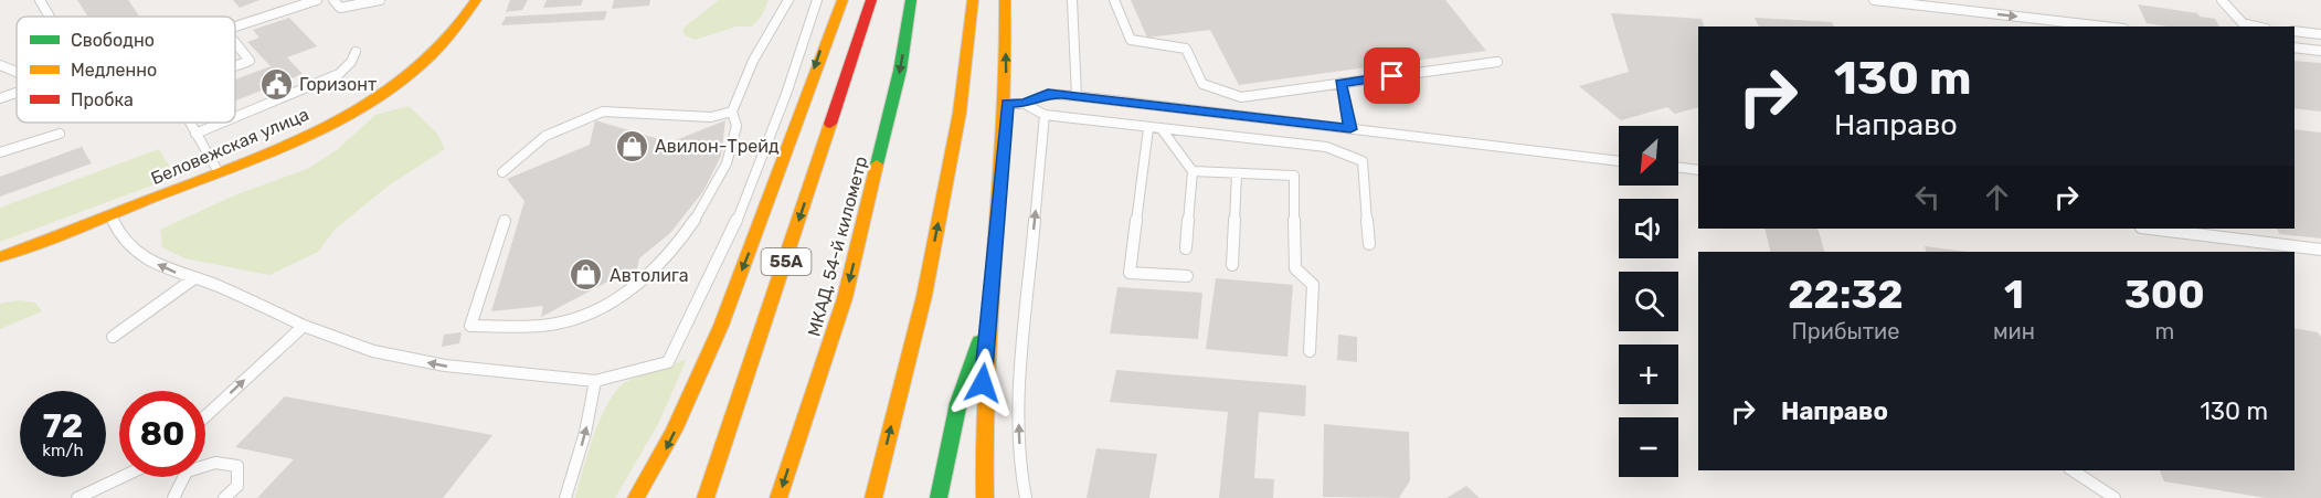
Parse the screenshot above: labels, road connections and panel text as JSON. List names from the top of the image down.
{
  "streets": {
    "main road": ["Беловежская улица", "МКАД, 54-й километр", "55А"]
  },
  "places": {
    "public building": ["Горизонт"],
    "shop": ["Авилон-Трейд", "Автолига"]
  },
  "legend": ["Свободно", "Медленно", "Пробка"],
  "north": "bottom left",
  "page": {
    "turn": ["130 m", "Направо"],
    "map_buttons": ["+", "−"],
    "eta": [
      "22:32",
      "Прибытие",
      "1",
      "мин",
      "300",
      "m"
    ],
    "list": [
      {
        "name": "Направо",
        "value": "130 m"
      }
    ],
    "speed": "72 km/h",
    "limit": "80"
  }
}
